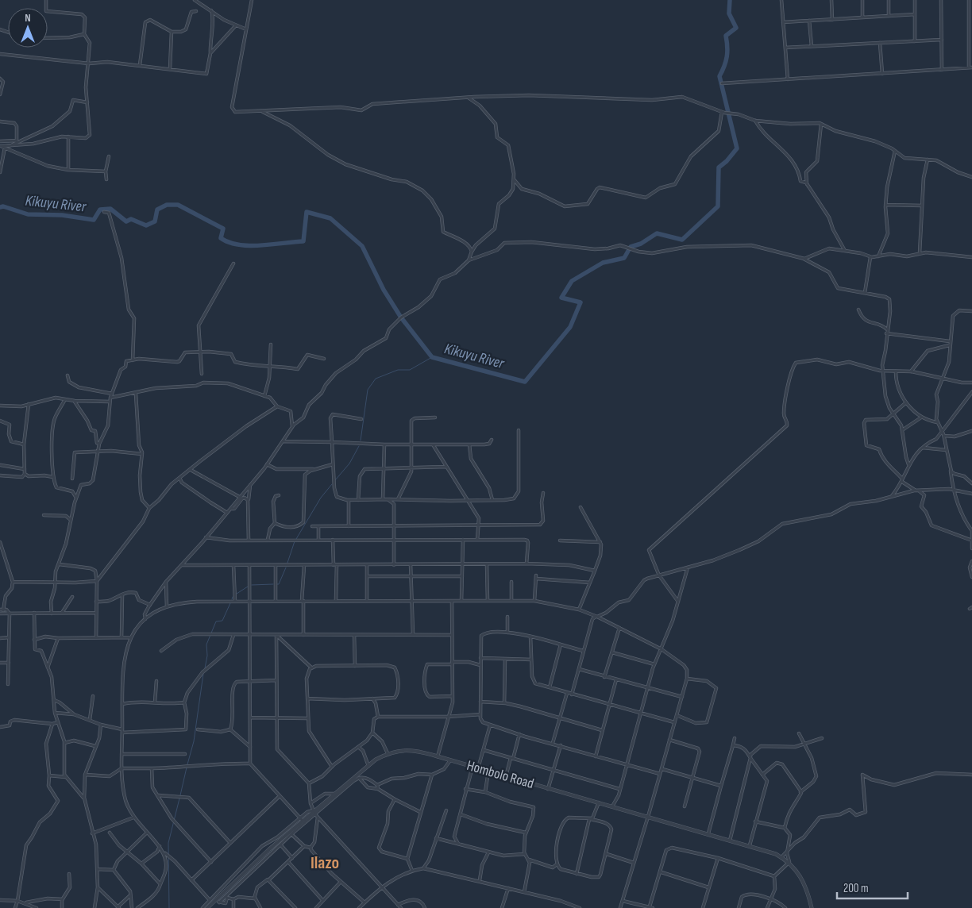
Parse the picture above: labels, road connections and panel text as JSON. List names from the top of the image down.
{
  "streets": {
    "street": ["Hombolo Road"]
  },
  "districts": ["Ilazo"],
  "water": ["Kikuyu River"],
  "scale_bar": "200 m",
  "north": "top"
}
